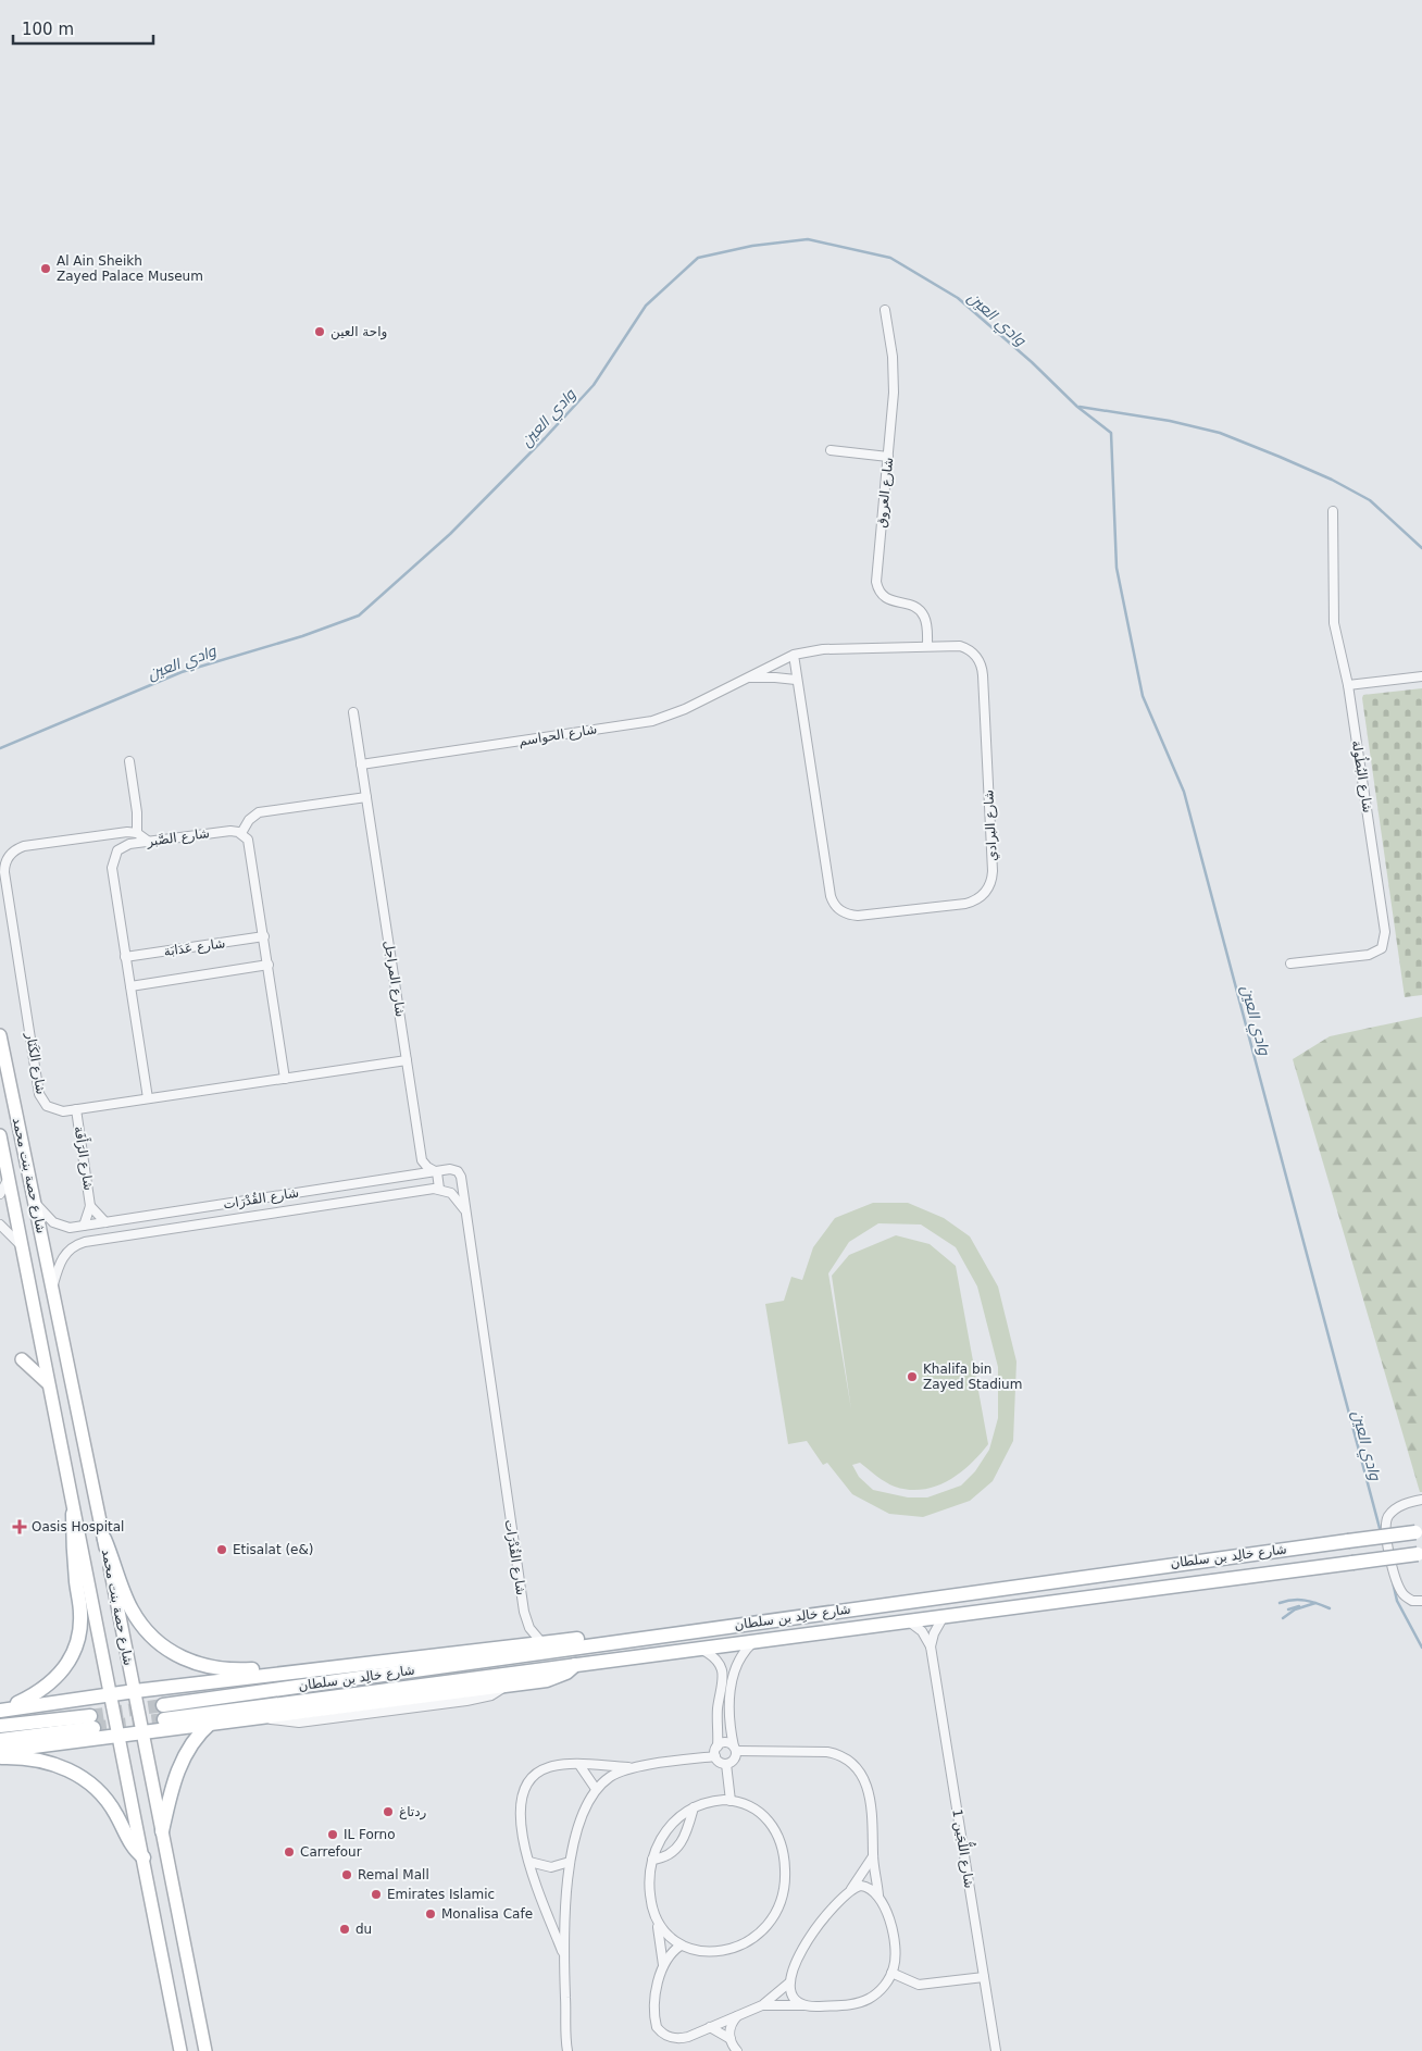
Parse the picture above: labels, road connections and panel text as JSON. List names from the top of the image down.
{
  "streets": {
    "main road": ["شارع حصة بنت محمد", "شارع خالِد بن سلطان"],
    "street": [
      "شارع العروق",
      "شارع الحواسم",
      "شارع البُطُولة",
      "شارع البرادي",
      "شارع الصَّبر",
      "شارع عَدَابَة",
      "شارع المراجل",
      "شارع الكَنَار",
      "شارع الرَأَفَة",
      "شارع القُدْرَات",
      "شارع اللُّجَين 1"
    ]
  },
  "crossings": [
    ["شارع العروق", "شارع البرادي"],
    ["شارع الحواسم", "شارع البرادي"],
    ["شارع الحواسم", "شارع المراجل"],
    ["شارع الصَّبر", "شارع عَدَابَة"],
    ["شارع الصَّبر", "شارع الكَنَار"],
    ["شارع المراجل", "شارع الكَنَار"],
    ["شارع الكَنَار", "شارع الرَأَفَة"],
    ["شارع الرَأَفَة", "شارع القُدْرَات"],
    ["شارع حصة بنت محمد", "شارع القُدْرَات"],
    ["شارع خالِد بن سلطان", "شارع اللُّجَين 1"]
  ],
  "water": ["وادي العين"],
  "places": {
    "other": [
      "Al Ain Sheikh Zayed Palace Museum",
      "واحة العين",
      "Khalifa bin Zayed Stadium",
      "Etisalat (e&)",
      "ردتاغ",
      "IL Forno",
      "Carrefour",
      "Remal Mall",
      "Emirates Islamic",
      "Monalisa Cafe",
      "du"
    ],
    "health": ["Oasis Hospital"]
  },
  "scale_bar": "100 m"
}
